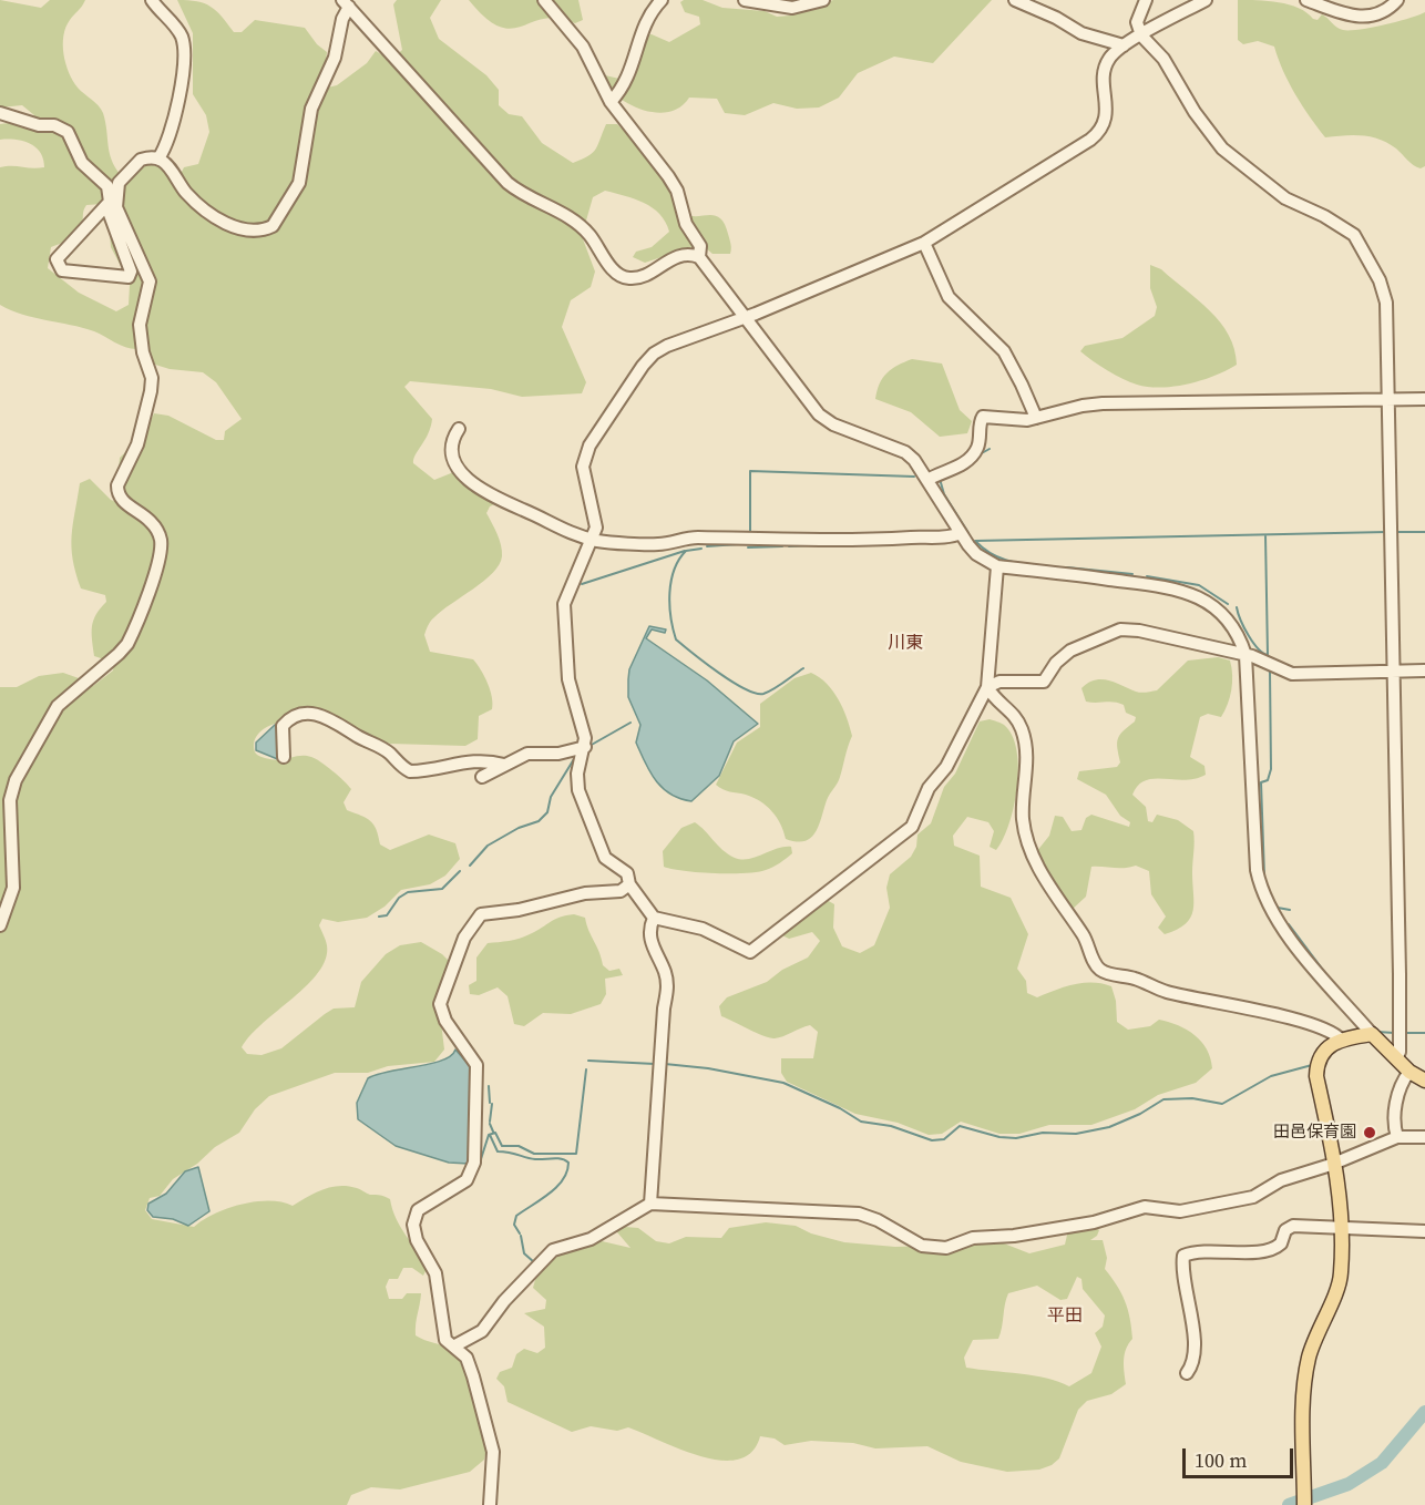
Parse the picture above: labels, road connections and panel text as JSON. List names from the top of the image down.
{
  "districts": ["川東", "平田"],
  "places": ["田邑保育園"],
  "scale_bar": "100 m"
}
